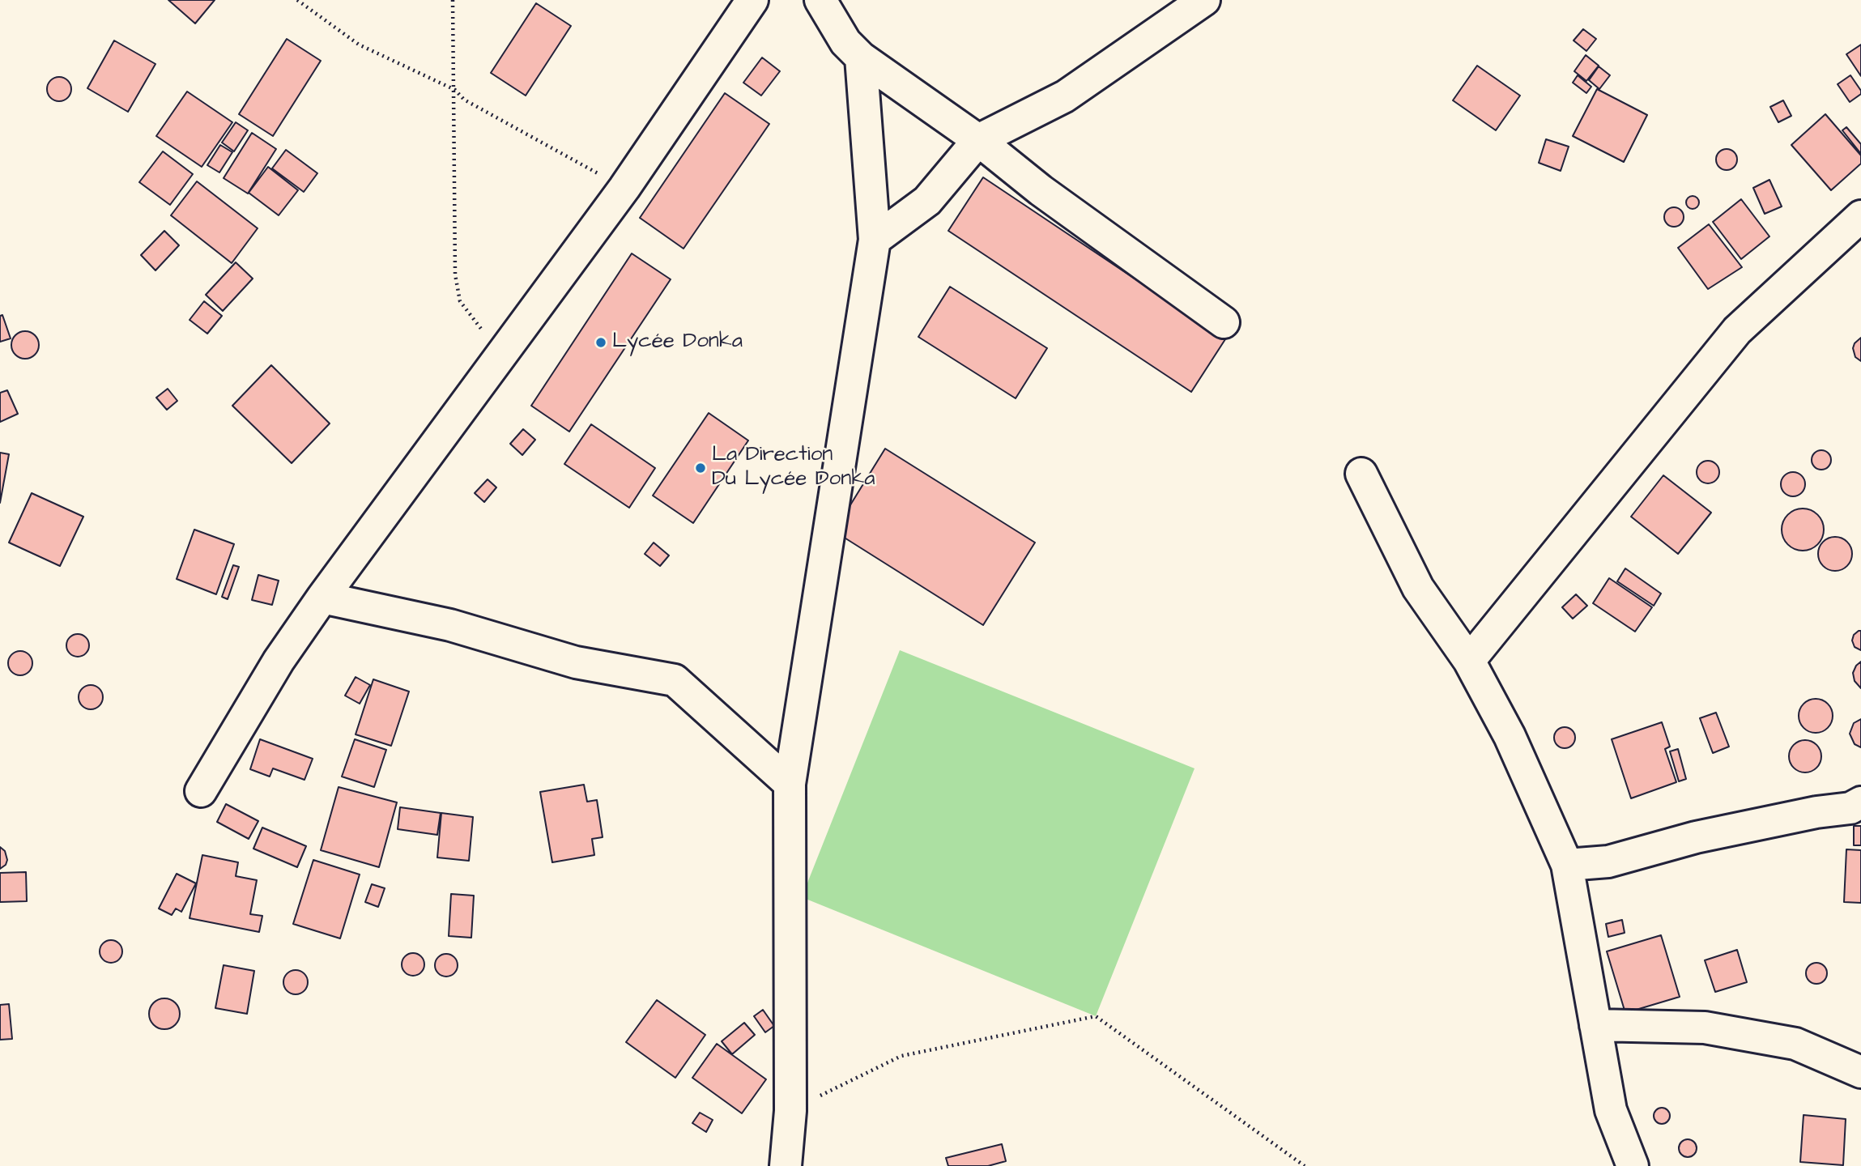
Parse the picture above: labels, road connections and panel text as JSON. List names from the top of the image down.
{
  "places": ["Lycée Donka", "La Direction Du Lycée Donka"]
}
